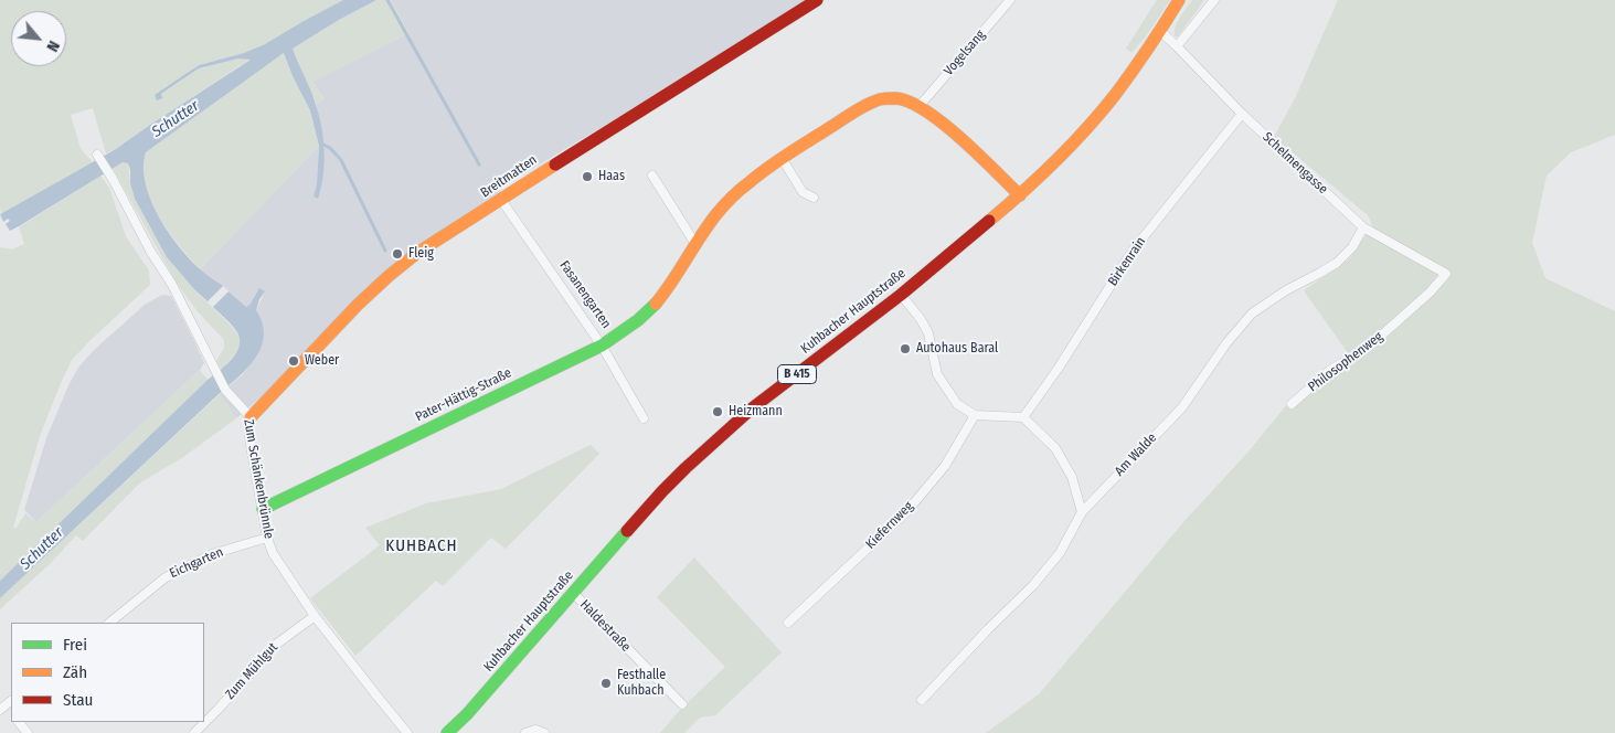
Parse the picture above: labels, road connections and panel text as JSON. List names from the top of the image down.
{
  "streets": {
    "street": [
      "Vogelsang",
      "Schelmengasse",
      "Breitmatten",
      "Birkenrain",
      "Fasanengarten",
      "Kuhbacher Hauptstraße",
      "Philosophenweg",
      "B 415",
      "Pater-Hättig-Straße",
      "Am Walde",
      "Zum Schänkenbrünnle",
      "Kiefernweg",
      "Eichgarten",
      "Haldestraße",
      "Zum Mühlgut"
    ]
  },
  "crossings": [
    ["Vogelsang", "Fasanengarten"],
    ["Schelmengasse", "Birkenrain"],
    ["Schelmengasse", "Kuhbacher Hauptstraße"],
    ["Schelmengasse", "Philosophenweg"],
    ["Schelmengasse", "B 415"],
    ["Schelmengasse", "Am Walde"],
    ["Breitmatten", "Fasanengarten"],
    ["Breitmatten", "Zum Schänkenbrünnle"],
    ["Fasanengarten", "Kuhbacher Hauptstraße"],
    ["Fasanengarten", "Pater-Hättig-Straße"],
    ["Kuhbacher Hauptstraße", "B 415"],
    ["Kuhbacher Hauptstraße", "Haldestraße"],
    ["Pater-Hättig-Straße", "Zum Schänkenbrünnle"],
    ["Zum Schänkenbrünnle", "Eichgarten"],
    ["Zum Schänkenbrünnle", "Zum Mühlgut"]
  ],
  "districts": ["KUHBACH"],
  "water": ["Schutter"],
  "places": [
    "Haas",
    "Fleig",
    "Autohaus Baral",
    "Weber",
    "Heizmann",
    "Festhalle Kuhbach"
  ],
  "legend": ["Frei", "Zäh", "Stau"],
  "north": "bottom right"
}
